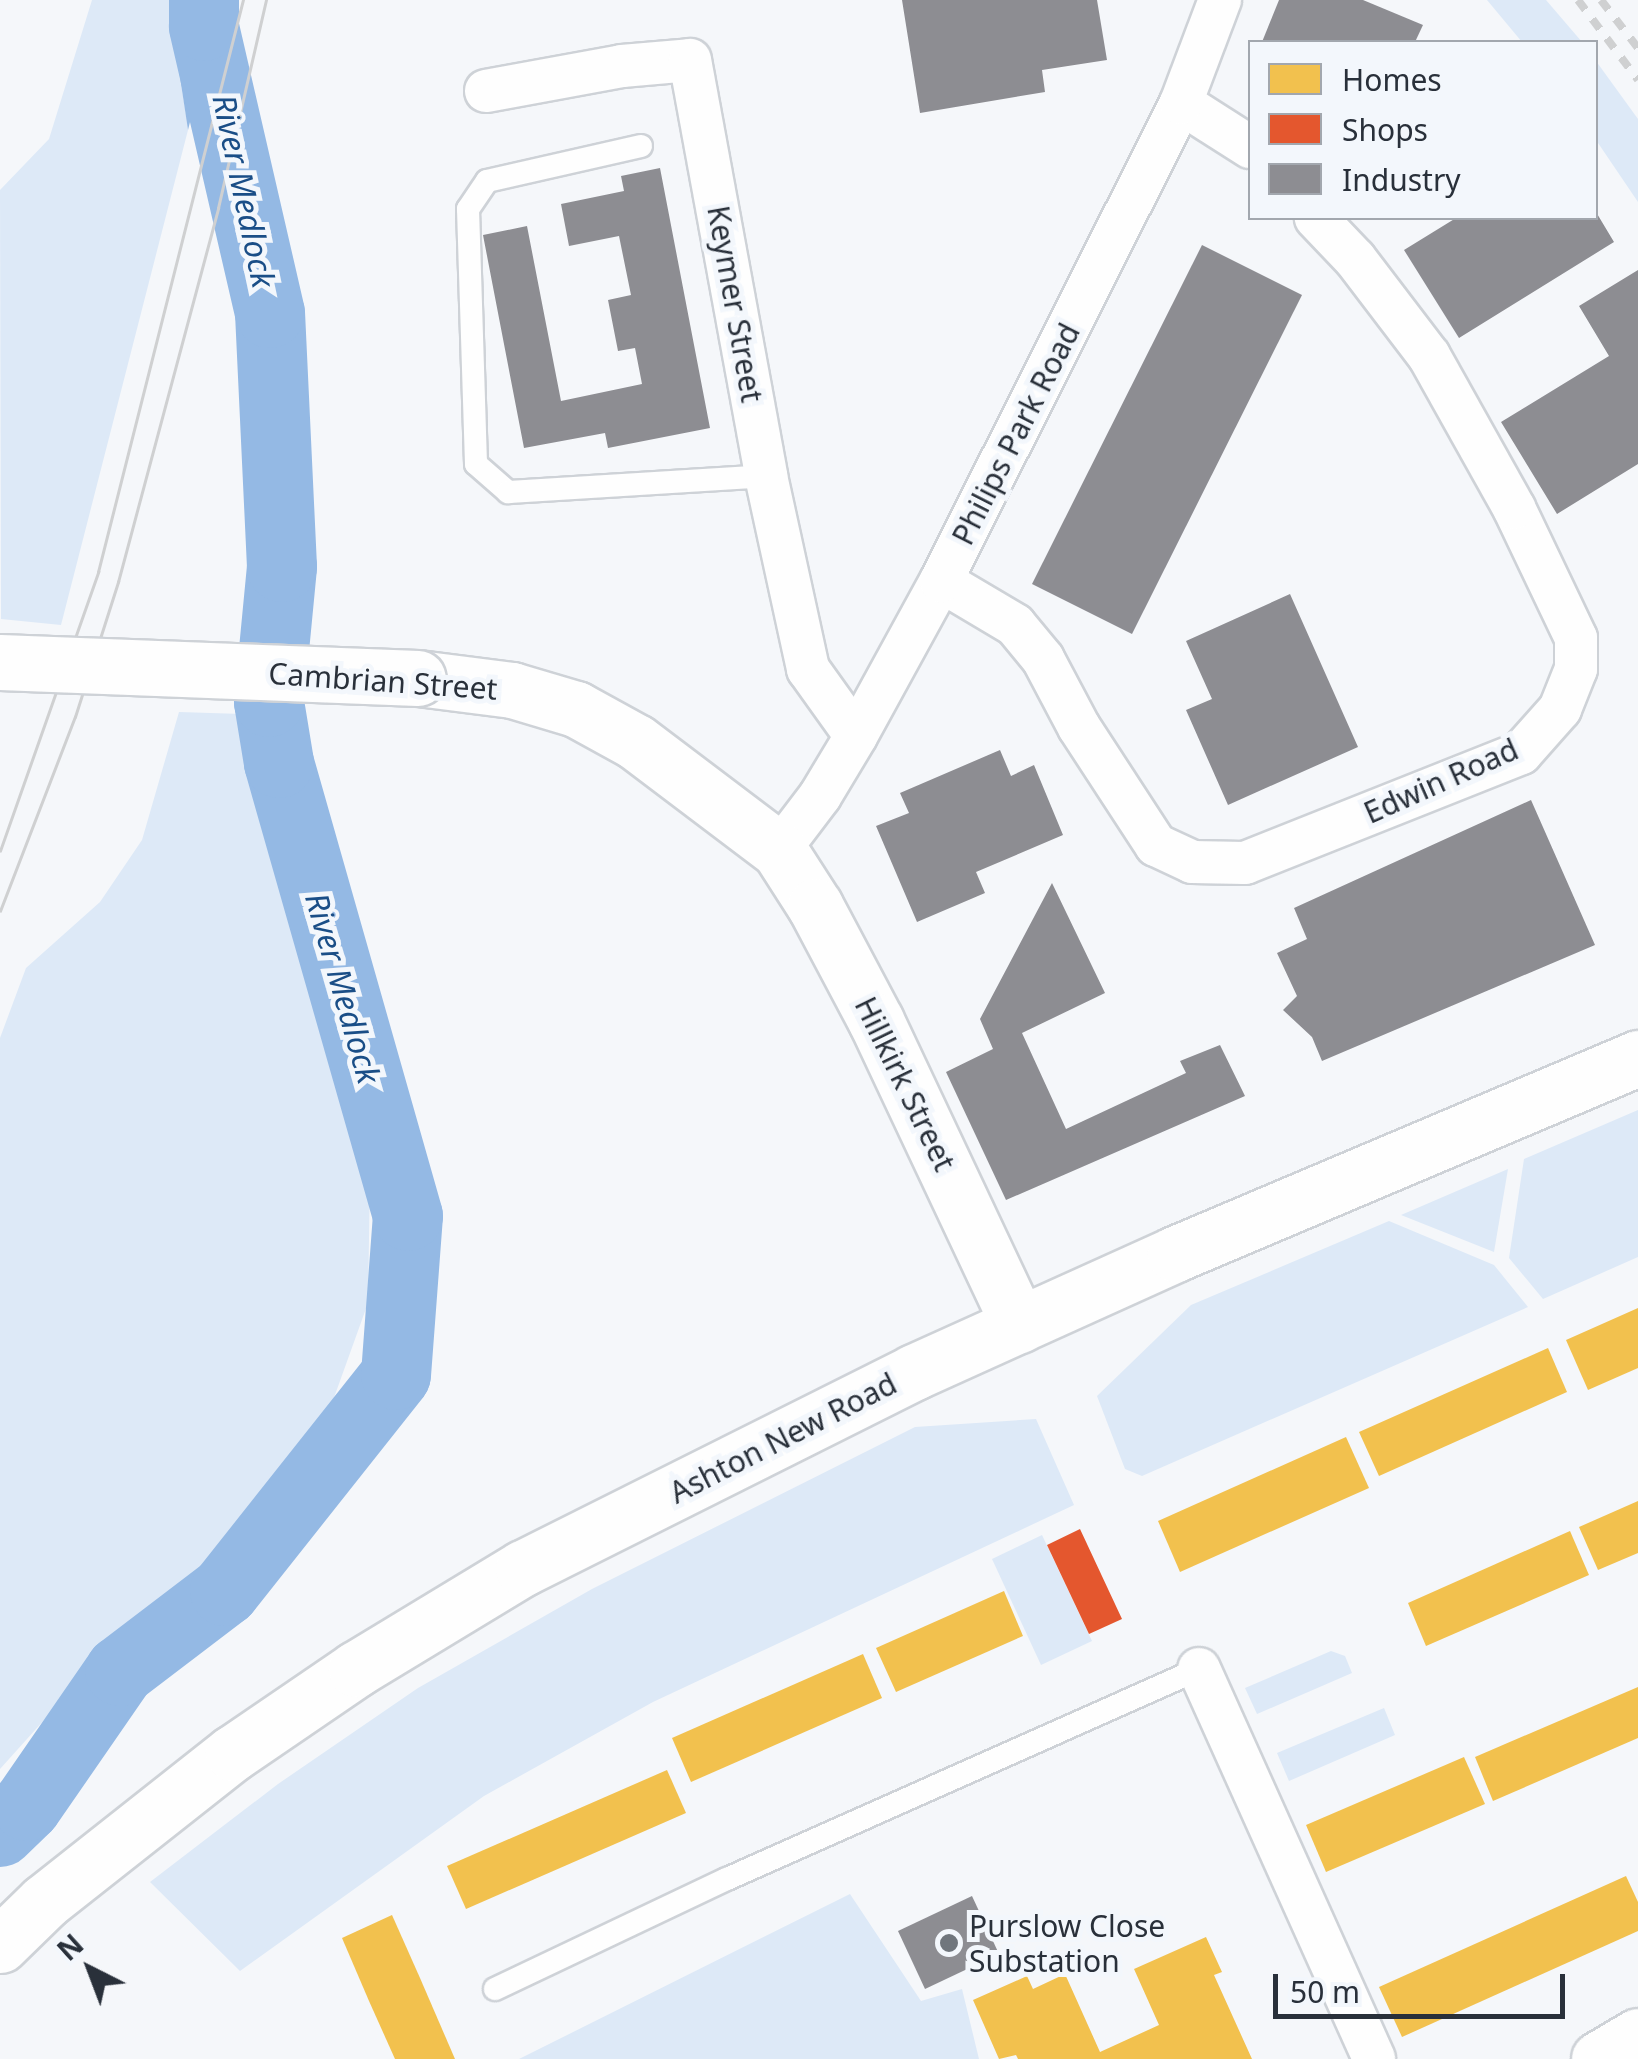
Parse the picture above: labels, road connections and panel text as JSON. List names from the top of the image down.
{
  "streets": {
    "main road": ["Cambrian Street", "Hillkirk Street", "Ashton New Road"],
    "street": ["Keymer Street", "Philips Park Road", "Edwin Road"]
  },
  "crossings": [
    ["Keymer Street", "Philips Park Road"],
    ["Philips Park Road", "Cambrian Street"],
    ["Philips Park Road", "Edwin Road"],
    ["Philips Park Road", "Hillkirk Street"],
    ["Cambrian Street", "Hillkirk Street"],
    ["Hillkirk Street", "Ashton New Road"]
  ],
  "water": ["River Medlock"],
  "places": ["Purslow Close Substation"],
  "legend": ["Homes", "Shops", "Industry"],
  "scale_bar": "50 m",
  "north": "top left"
}
